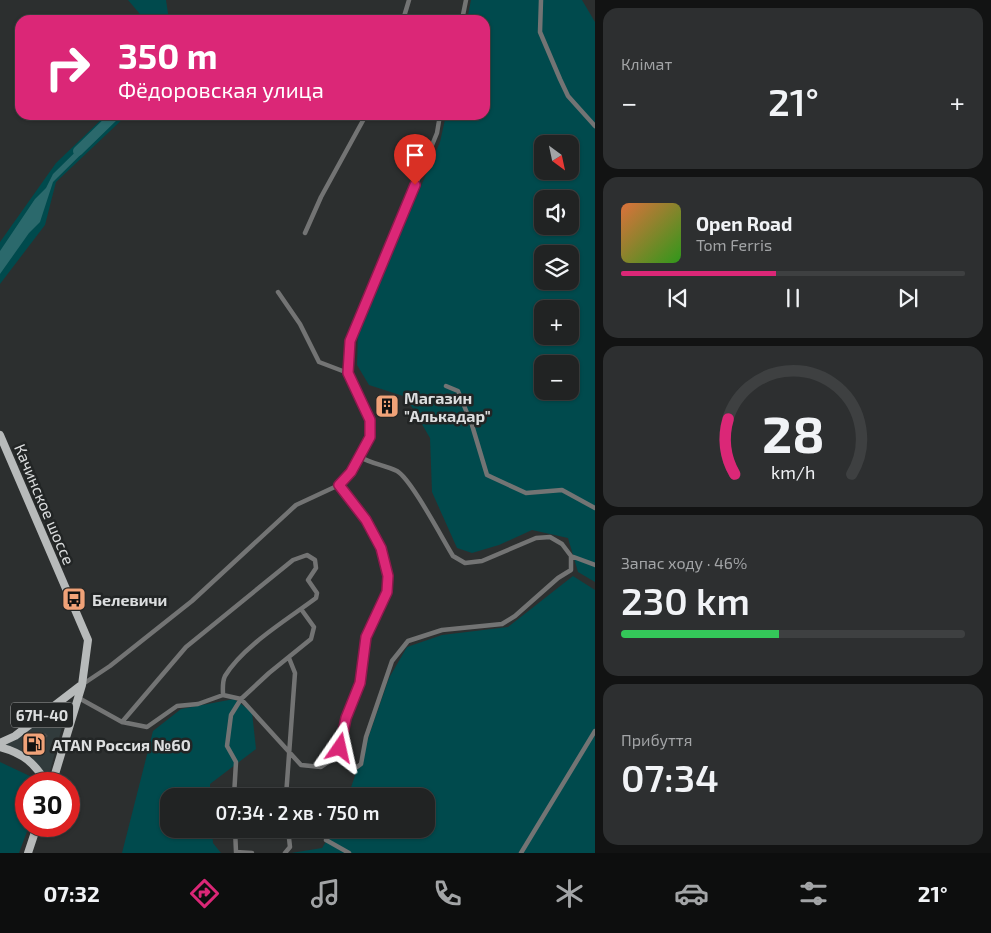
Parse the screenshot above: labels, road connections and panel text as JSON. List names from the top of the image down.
{
  "streets": {
    "main road": ["Качинское шоссе", "67H-40"]
  },
  "crossings": [
    ["Качинское шоссе", "67H-40"]
  ],
  "places": {
    "building": ["Магазин \"Алькадар\""],
    "bus stop": ["Белевичи"],
    "fuel station": ["ATAN Россия №60"]
  },
  "north": "bottom right",
  "page": {
    "tile": [
      "Клімат",
      ["Запас ходу · 46%", "230 km"],
      ["Прибуття", "07:34"]
    ],
    "turn": ["350 m", "Фёдоровская улица"],
    "heat": ["−", "21°", "+"],
    "map_buttons": ["+", "−"],
    "song": ["Open Road", "Tom Ferris"],
    "limit": "30",
    "trip": "07:34 · 2 хв · 750 m",
    "tabs": ["07:32", "21°"],
    "gauge": ["28", "km/h"]
  }
}
